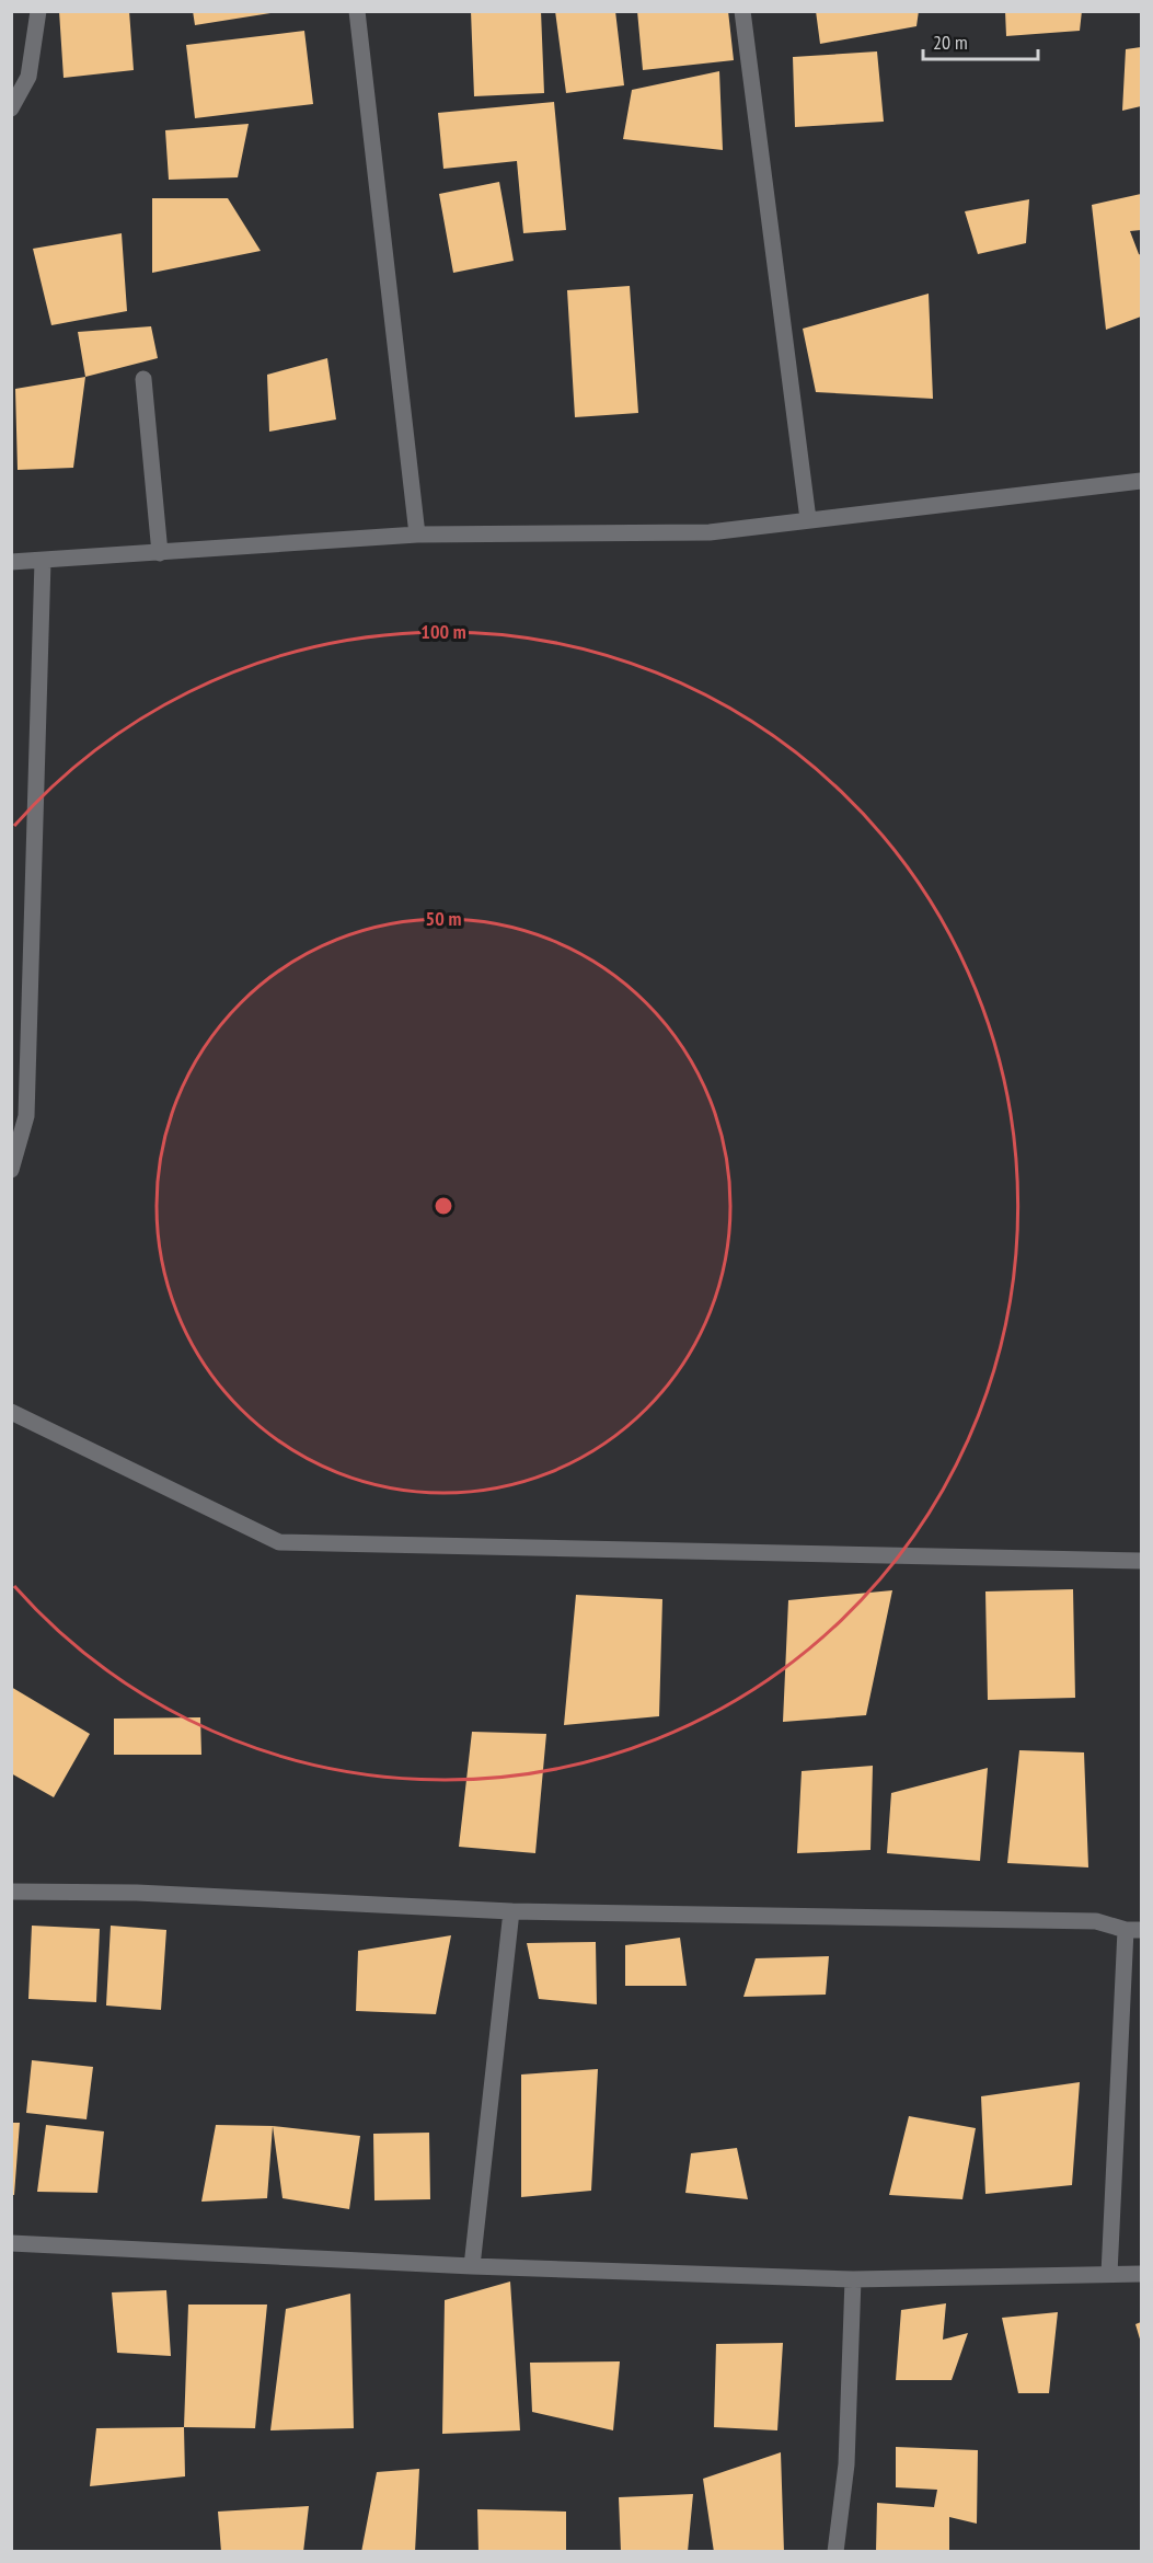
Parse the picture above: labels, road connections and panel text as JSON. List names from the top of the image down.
{
  "scale_bar": "20 m",
  "rings": ["100 m", "50 m"]
}
